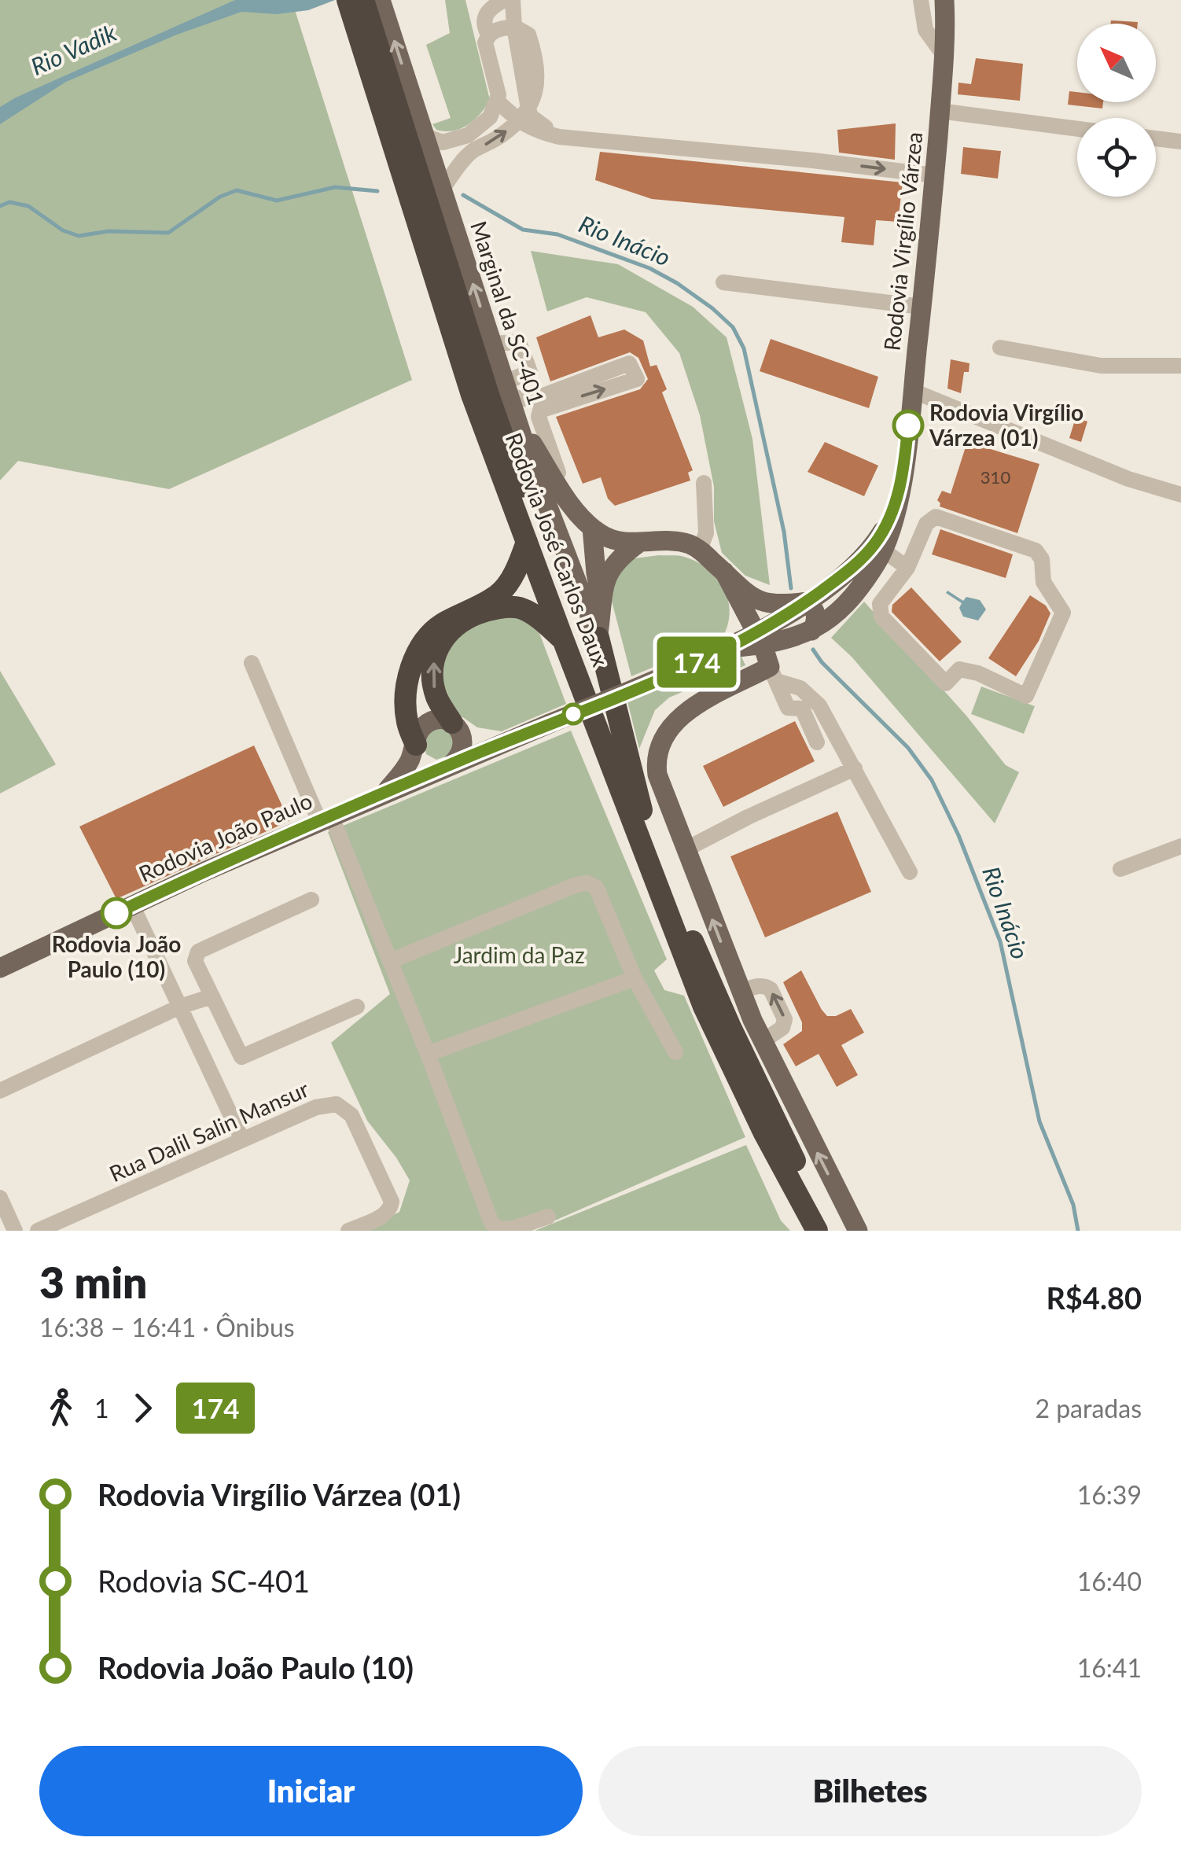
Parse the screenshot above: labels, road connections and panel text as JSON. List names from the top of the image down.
{
  "streets": {
    "highway": ["Rodovia José Carlos Daux"],
    "main road": ["Rodovia Virgílio Várzea", "Marginal da SC-401", "Rodovia João Paulo"],
    "street": ["Rua Dalil Salin Mansur"]
  },
  "crossings": [
    ["Rodovia Virgílio Várzea", "Rodovia João Paulo"]
  ],
  "one_way": ["Marginal da SC-401"],
  "water": ["Rio Vadik", "Rio Inácio"],
  "parks": ["Jardim da Paz"],
  "places": ["Rodovia Virgílio Várzea (01)", "Rodovia João Paulo (10)"],
  "lines": ["bus line 174"],
  "house_numbers": ["310"],
  "north": "top left",
  "page": {
    "on_map": "174",
    "heading": ["3 min", "16:38 – 16:41 · Ônibus", "R$4.80"],
    "legs": ["1", "174", "2 paradas"],
    "list": [
      {
        "name": "Rodovia Virgílio Várzea (01)",
        "value": "16:39"
      },
      {
        "name": "Rodovia SC-401",
        "value": "16:40"
      },
      {
        "name": "Rodovia João Paulo (10)",
        "value": "16:41"
      }
    ],
    "buttons": ["Iniciar", "Bilhetes"]
  }
}
